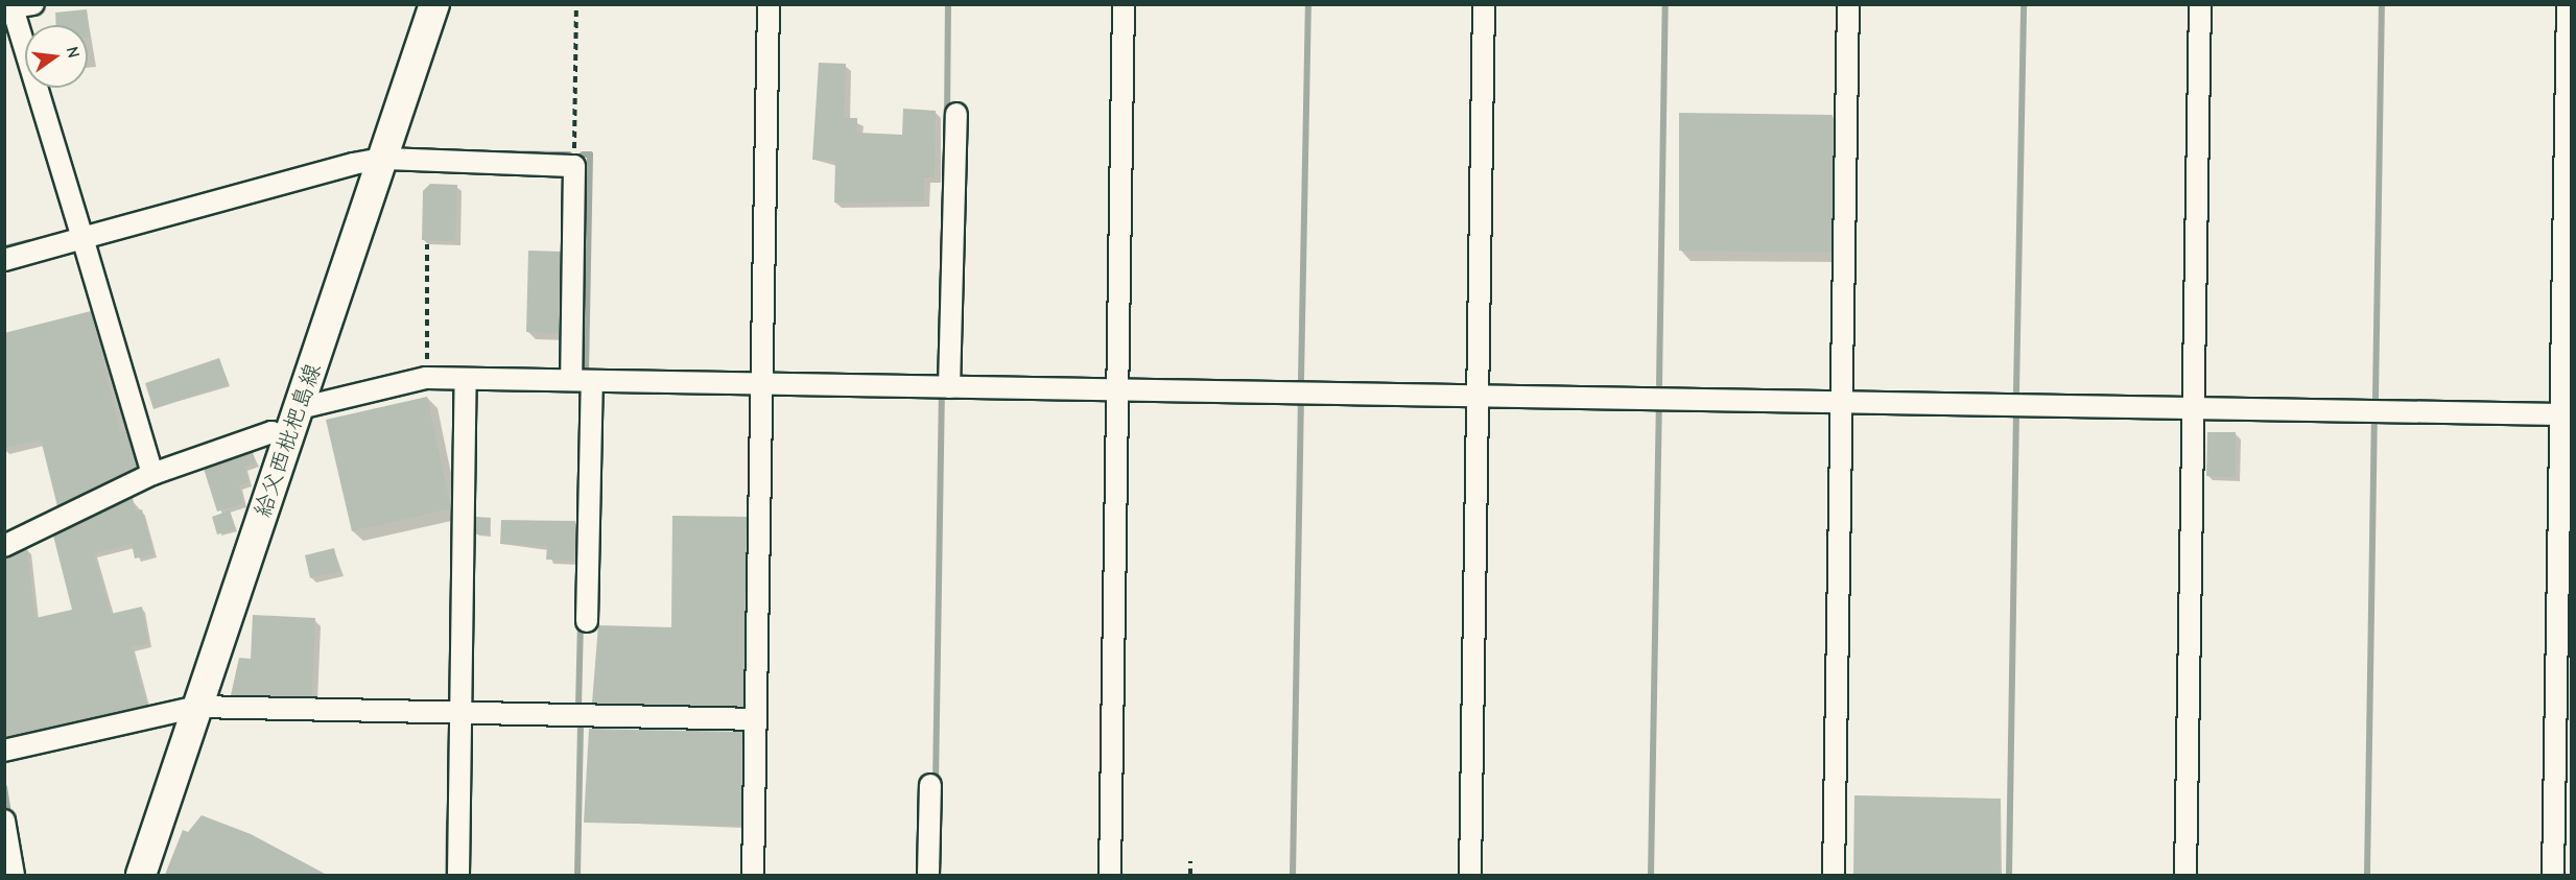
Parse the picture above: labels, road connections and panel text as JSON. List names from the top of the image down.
{
  "streets": {
    "main road": ["給父西枇杷島線"]
  },
  "north": "right"
}
